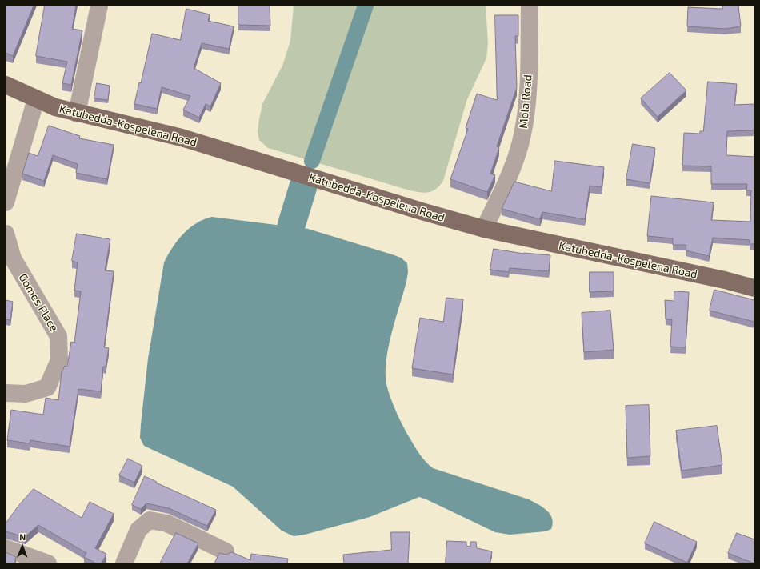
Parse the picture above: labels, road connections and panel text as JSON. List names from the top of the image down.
{
  "streets": {
    "main road": ["Katubedda-Kospelena Road"],
    "street": ["Mola Road", "Gomes Place"]
  },
  "crossings": [
    ["Mola Road", "Katubedda-Kospelena Road"]
  ],
  "north": "top"
}
